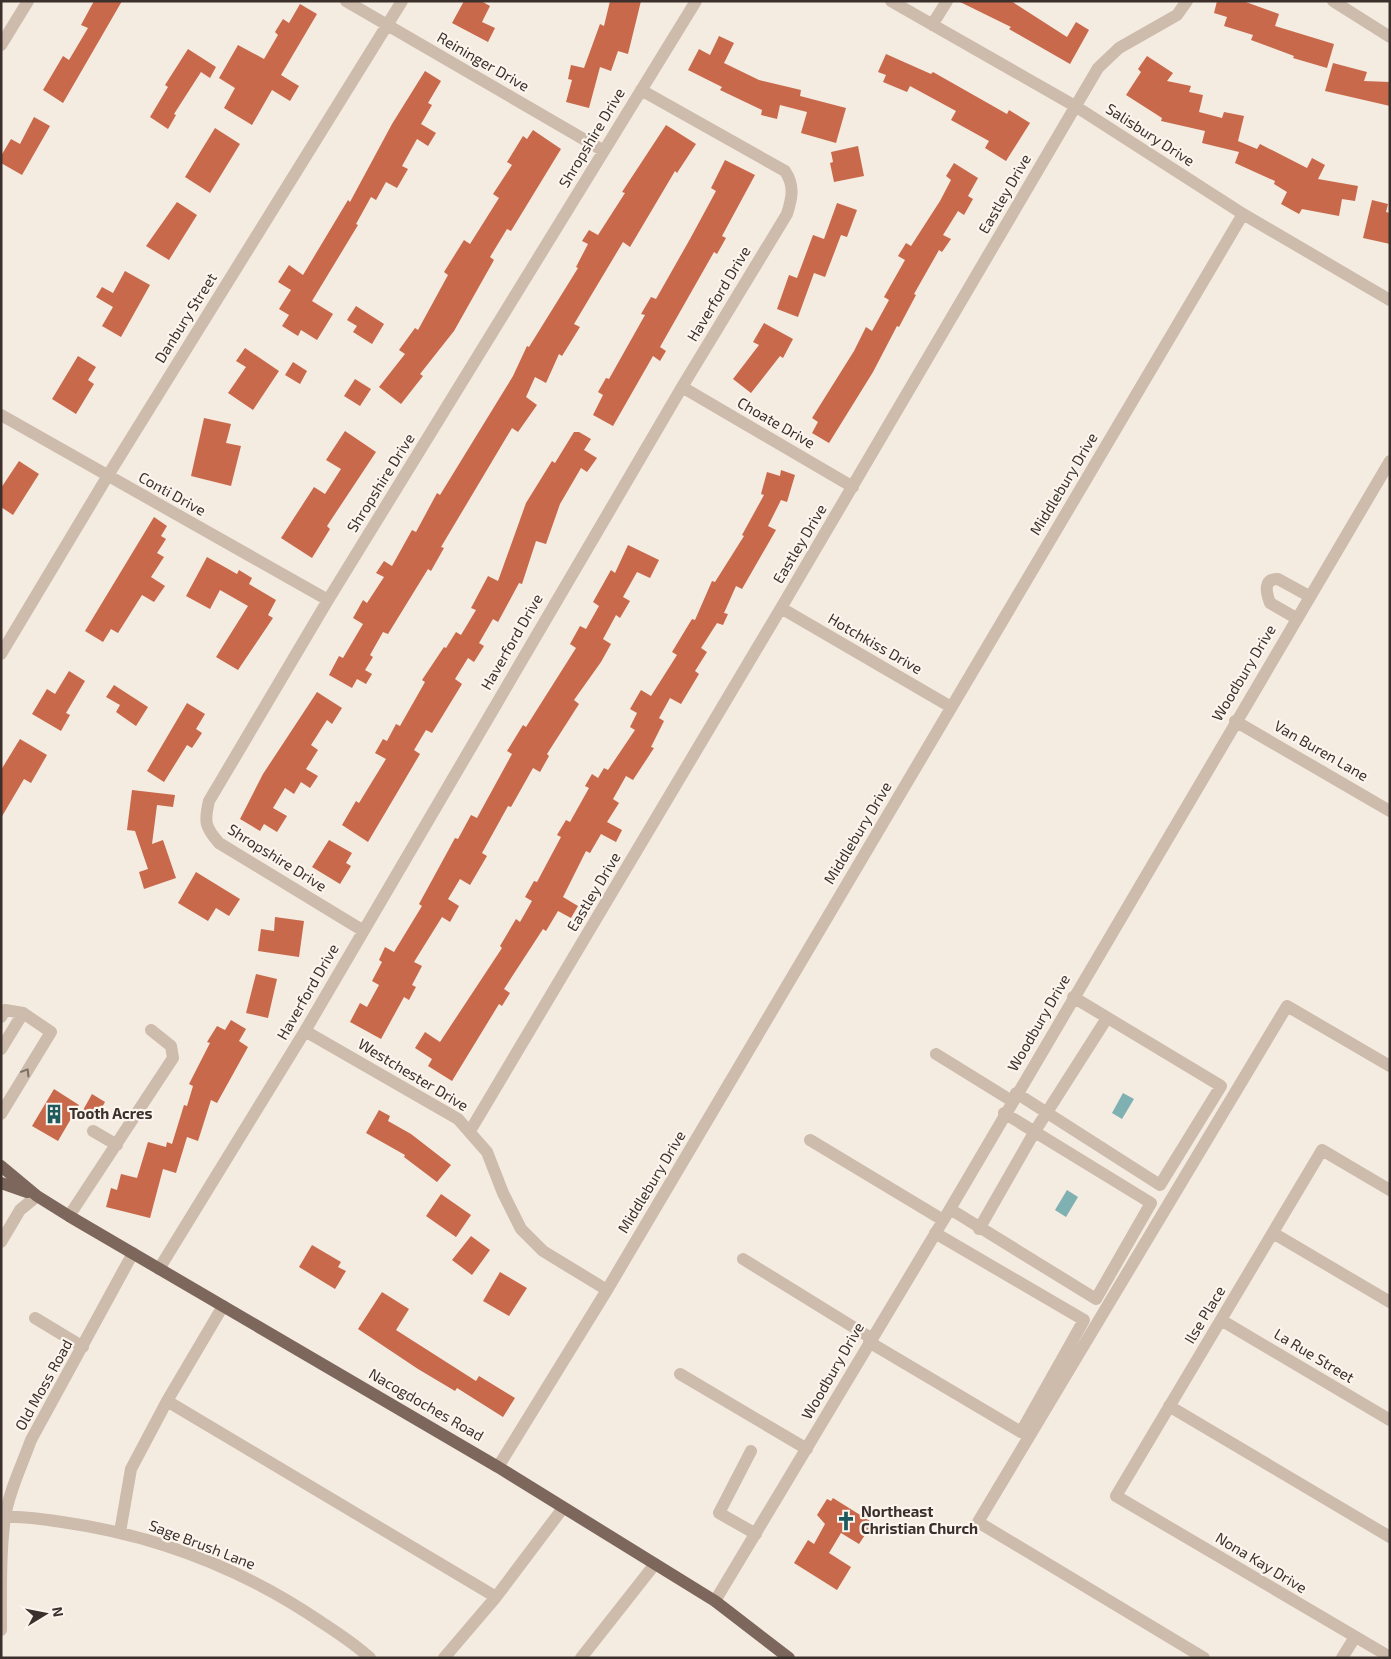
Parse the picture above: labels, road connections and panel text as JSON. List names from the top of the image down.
{
  "streets": {
    "main road": ["Nacogdoches Road"],
    "street": [
      "Reininger Drive",
      "Salisbury Drive",
      "Shropshire Drive",
      "Eastley Drive",
      "Haverford Drive",
      "Danbury Street",
      "Choate Drive",
      "Middlebury Drive",
      "Conti Drive",
      "Hotchkiss Drive",
      "Woodbury Drive",
      "Van Buren Lane",
      "Westchester Drive",
      "Ilse Place",
      "La Rue Street",
      "Old Moss Road",
      "Sage Brush Lane",
      "Nona Kay Drive"
    ]
  },
  "crossings": [
    ["Reininger Drive", "Shropshire Drive"],
    ["Reininger Drive", "Danbury Street"],
    ["Salisbury Drive", "Eastley Drive"],
    ["Salisbury Drive", "Middlebury Drive"],
    ["Shropshire Drive", "Haverford Drive"],
    ["Shropshire Drive", "Conti Drive"],
    ["Eastley Drive", "Choate Drive"],
    ["Eastley Drive", "Hotchkiss Drive"],
    ["Eastley Drive", "Westchester Drive"],
    ["Haverford Drive", "Choate Drive"],
    ["Haverford Drive", "Westchester Drive"],
    ["Haverford Drive", "Nacogdoches Road"],
    ["Danbury Street", "Conti Drive"],
    ["Middlebury Drive", "Hotchkiss Drive"],
    ["Middlebury Drive", "Westchester Drive"],
    ["Middlebury Drive", "Nacogdoches Road"],
    ["Woodbury Drive", "Van Buren Lane"],
    ["Woodbury Drive", "Nacogdoches Road"],
    ["Ilse Place", "La Rue Street"],
    ["Ilse Place", "Nona Kay Drive"],
    ["Old Moss Road", "Nacogdoches Road"],
    ["Old Moss Road", "Sage Brush Lane"]
  ],
  "places": {
    "building": ["Tooth Acres"],
    "church": ["Northeast Christian Church"]
  },
  "north": "right"
}
